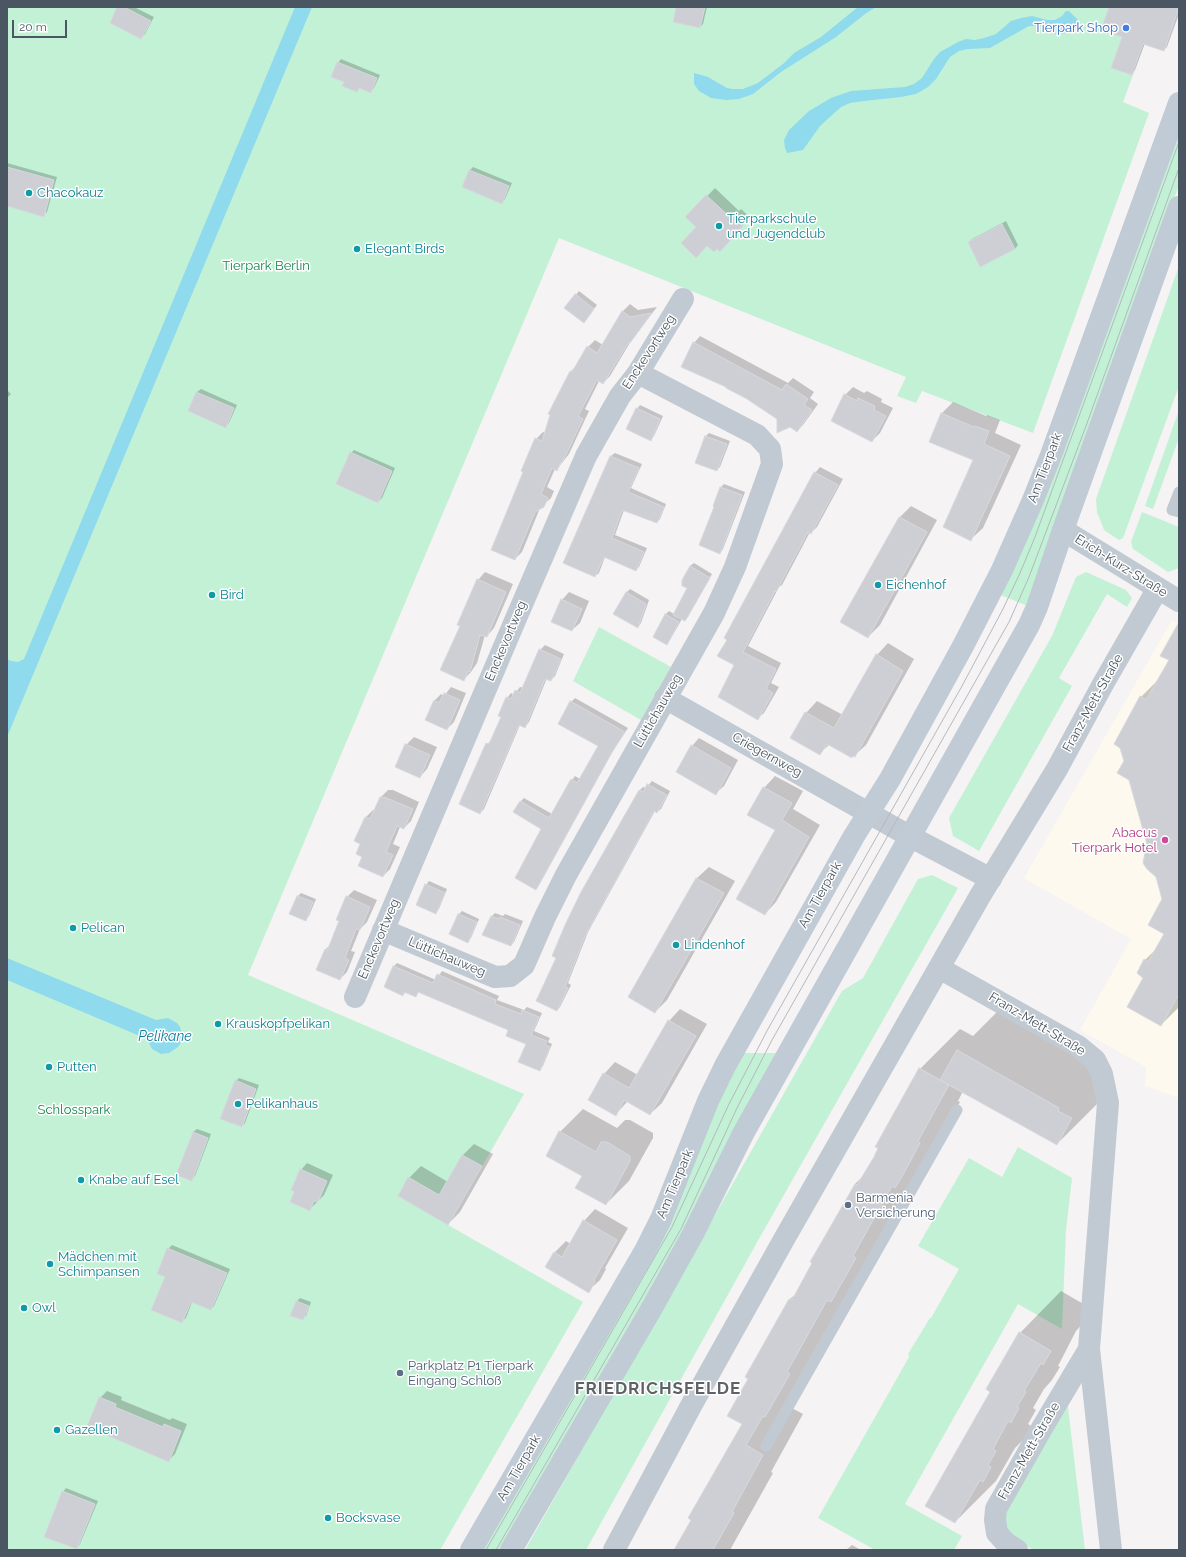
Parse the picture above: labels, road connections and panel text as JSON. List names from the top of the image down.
{
  "streets": {
    "main road": ["Am Tierpark"],
    "street": [
      "Enckevortweg",
      "Erich-Kurz-Straße",
      "Franz-Mett-Straße",
      "Lüttichauweg",
      "Criegernweg"
    ]
  },
  "crossings": [
    ["Enckevortweg", "Lüttichauweg"],
    ["Am Tierpark", "Criegernweg"],
    ["Erich-Kurz-Straße", "Franz-Mett-Straße"],
    ["Lüttichauweg", "Criegernweg"]
  ],
  "districts": ["FRIEDRICHSFELDE"],
  "water": ["Pelikane"],
  "parks": ["Tierpark Berlin", "Schlosspark"],
  "places": [
    "Tierpark Shop",
    "Chacokauz",
    "Tierparkschule und Jugendclub",
    "Elegant Birds",
    "Eichenhof",
    "Bird",
    "Abacus Tierpark Hotel",
    "Pelican",
    "Lindenhof",
    "Krauskopfpelikan",
    "Putten",
    "Pelikanhaus",
    "Knabe auf Esel",
    "Barmenia Versicherung",
    "Mädchen mit Schimpansen",
    "Owl",
    "Parkplatz P1 Tierpark Eingang Schloß",
    "Gazellen",
    "Bocksvase"
  ],
  "scale_bar": "20 m"
}
